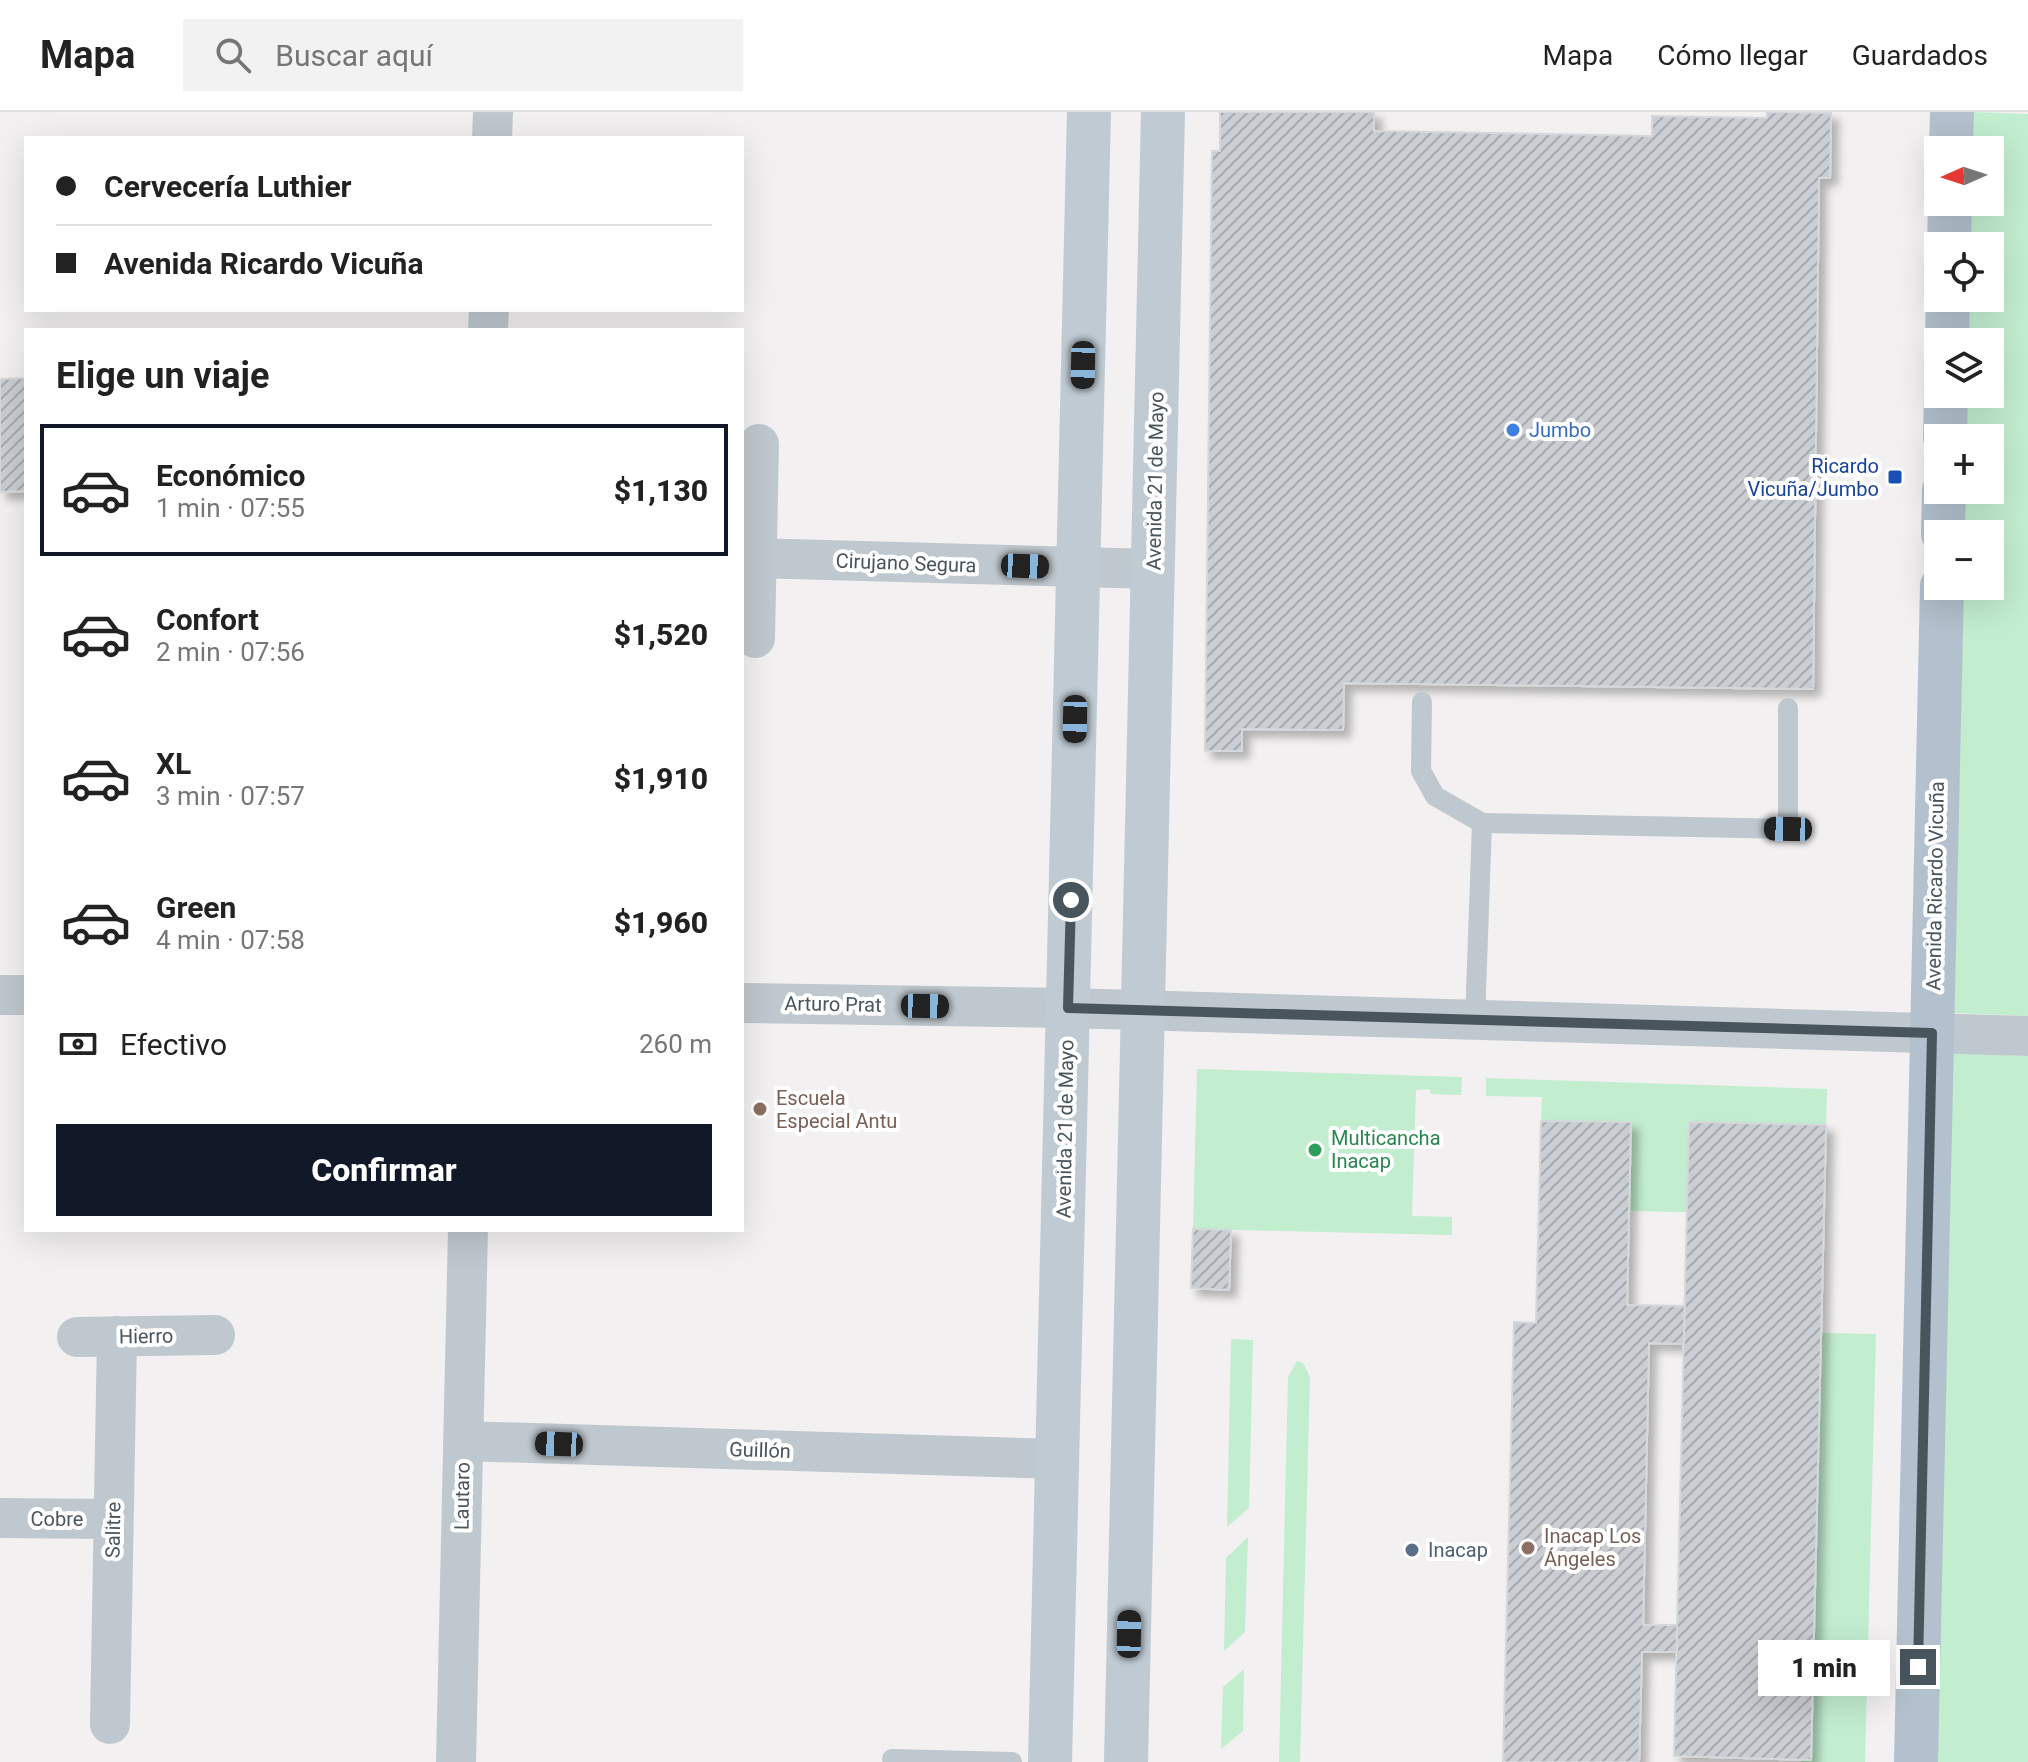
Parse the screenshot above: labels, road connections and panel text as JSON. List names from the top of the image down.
{
  "streets": {
    "main road": ["Avenida Ricardo Vicuña"],
    "street": [
      "Avenida 21 de Mayo",
      "Cirujano Segura",
      "Arturo Prat",
      "Hierro",
      "Guillón",
      "Lautaro",
      "Cobre",
      "Salitre"
    ]
  },
  "crossings": [
    ["Avenida 21 de Mayo", "Cirujano Segura"],
    ["Avenida 21 de Mayo", "Arturo Prat"],
    ["Avenida 21 de Mayo", "Guillón"],
    ["Avenida Ricardo Vicuña", "Arturo Prat"],
    ["Hierro", "Salitre"],
    ["Guillón", "Lautaro"],
    ["Cobre", "Salitre"]
  ],
  "places": {
    "other": [
      "Jumbo",
      "Escuela Especial Antu",
      "Multicancha Inacap",
      "Inacap Los Ángeles",
      "Inacap"
    ],
    "transit": ["Ricardo Vicuña/Jumbo"]
  },
  "north": "left",
  "page": {
    "header": "Mapa",
    "search": "Buscar aquí",
    "nav": ["Mapa", "Cómo llegar", "Guardados"],
    "map_buttons": ["+", "−"],
    "banner": ["Cervecería Luthier", "Avenida Ricardo Vicuña"],
    "heading": "Elige un viaje",
    "list": [
      {
        "name": "Económico",
        "note": "1 min · 07:55",
        "value": "$1,130"
      },
      {
        "name": "Confort",
        "note": "2 min · 07:56",
        "value": "$1,520"
      },
      {
        "name": "XL",
        "note": "3 min · 07:57",
        "value": "$1,910"
      },
      {
        "name": "Green",
        "note": "4 min · 07:58",
        "value": "$1,960"
      }
    ],
    "pay": ["Efectivo", "260 m"],
    "buttons": "Confirmar",
    "bubble": "1 min"
  }
}
